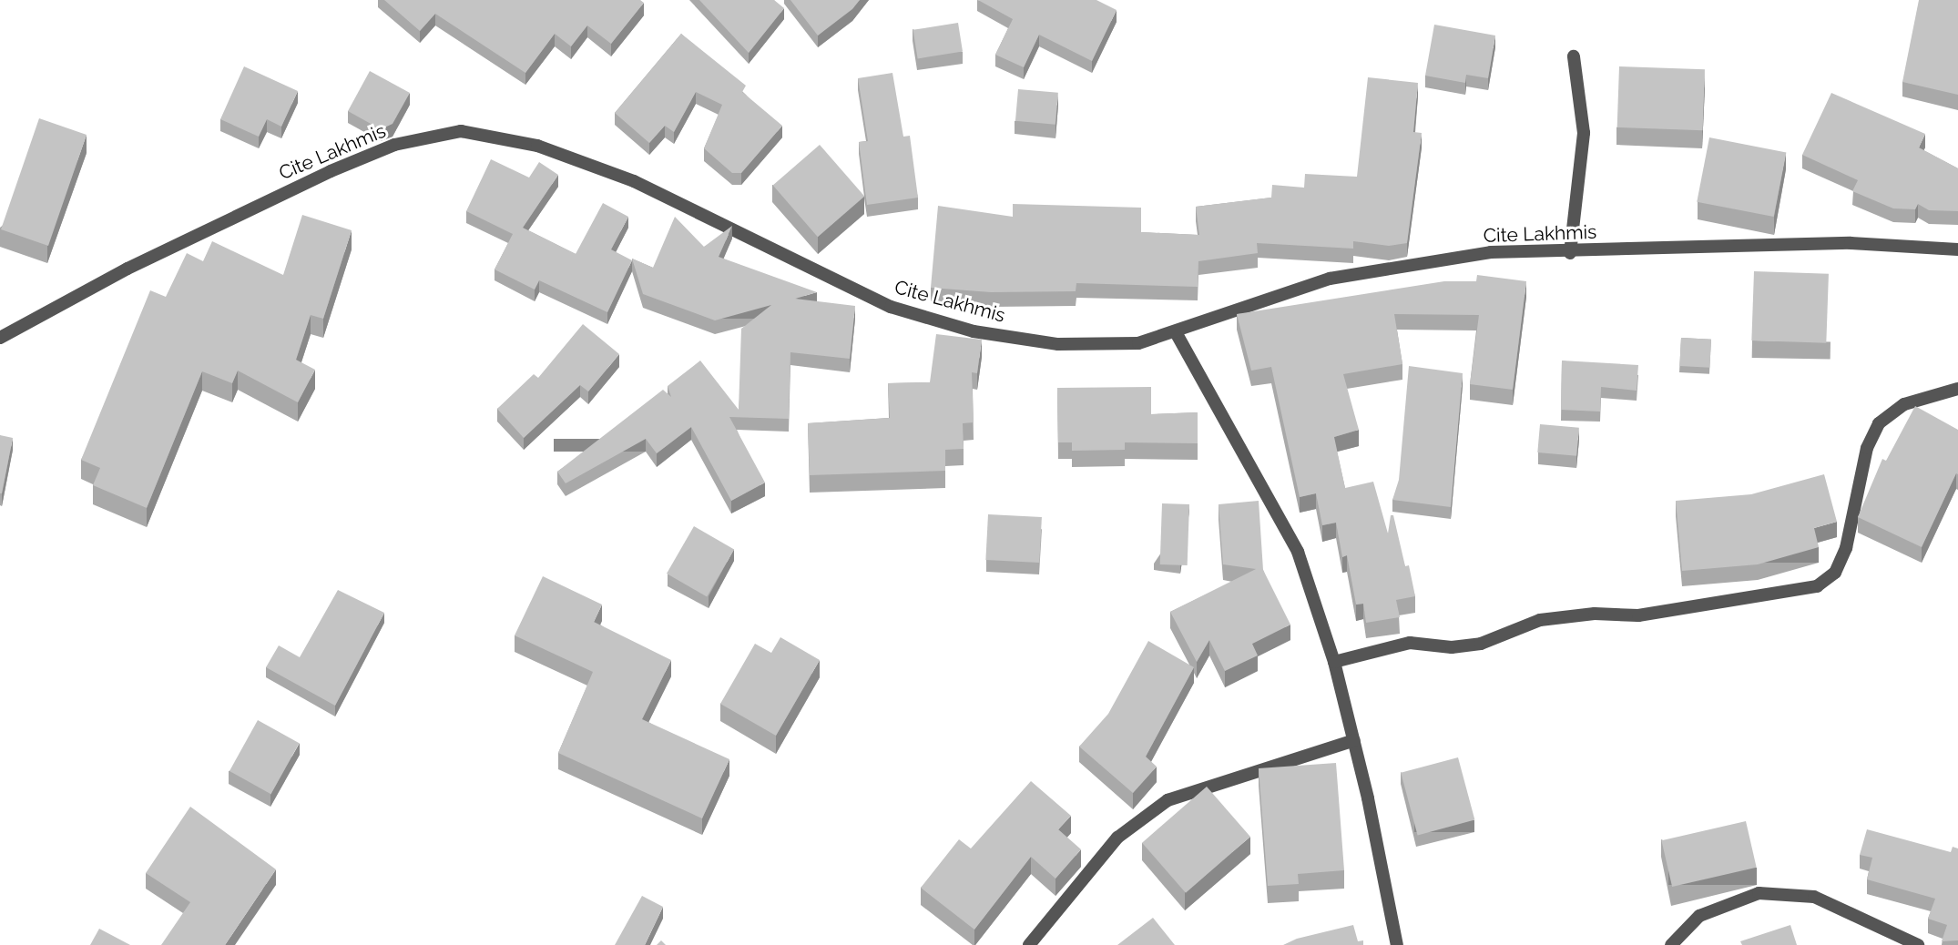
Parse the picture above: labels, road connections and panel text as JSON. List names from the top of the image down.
{
  "streets": {
    "street": ["Cite Lakhmis"]
  }
}
